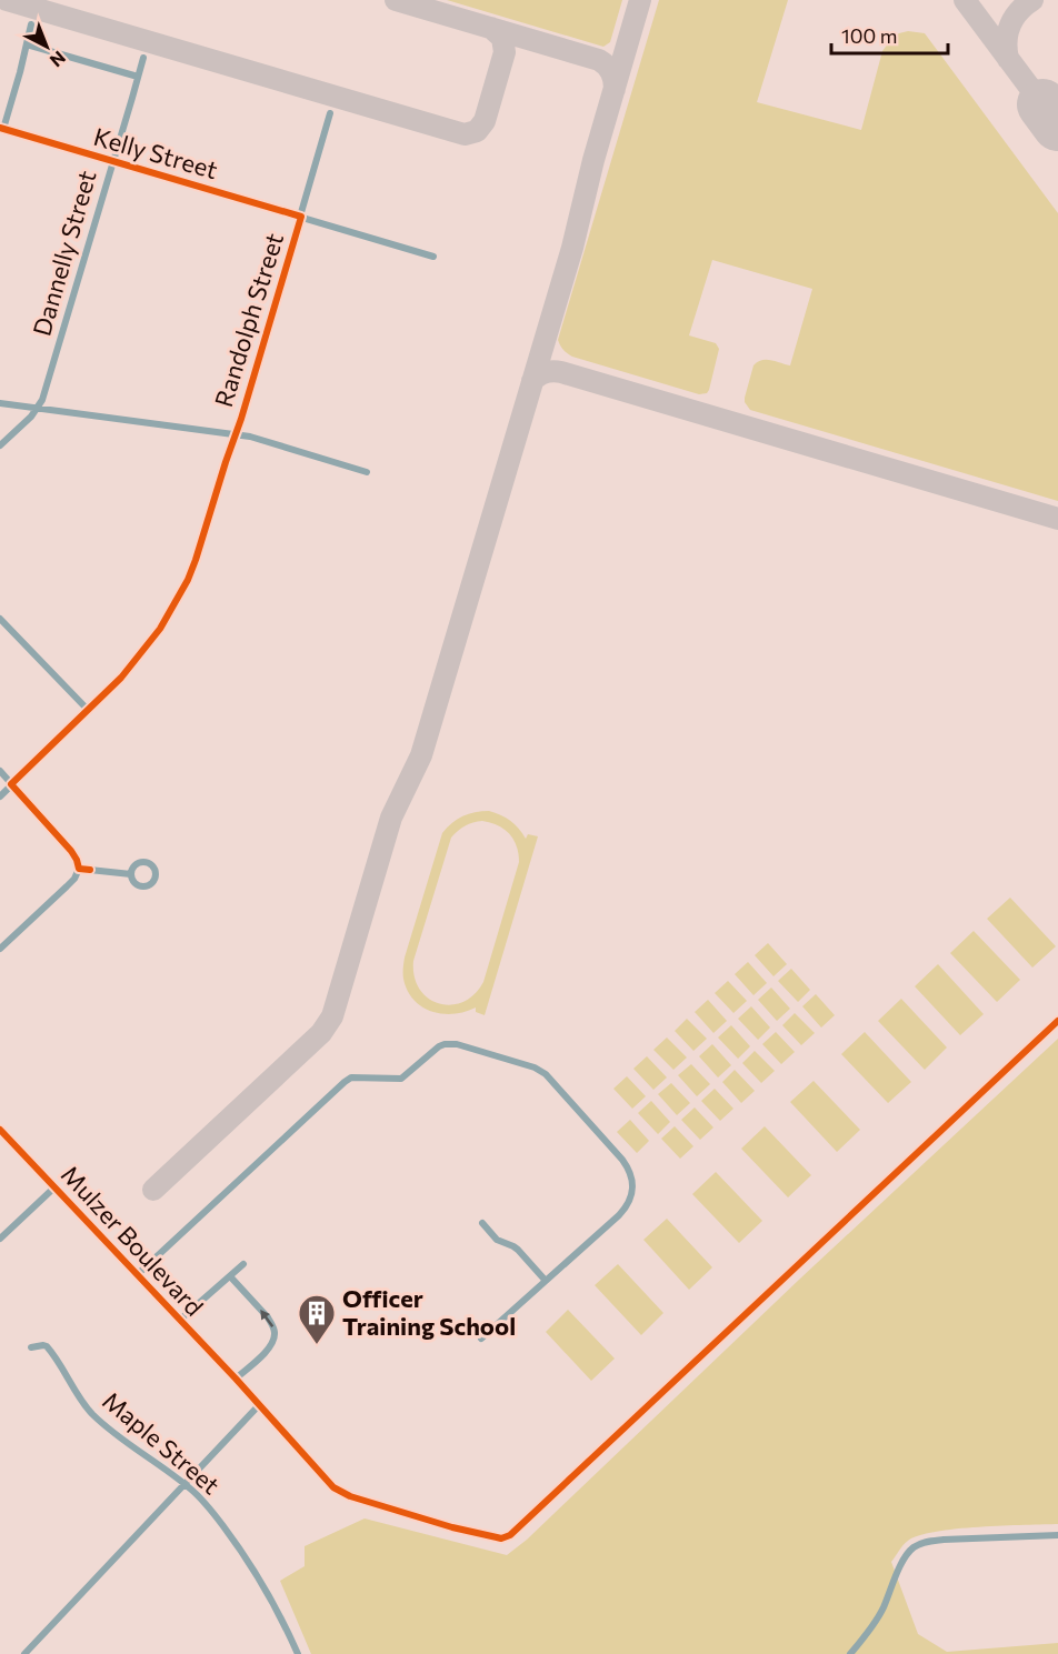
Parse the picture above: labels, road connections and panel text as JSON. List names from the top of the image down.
{
  "streets": {
    "street": [
      "Kelly Street",
      "Dannelly Street",
      "Randolph Street",
      "Mulzer Boulevard",
      "Maple Street"
    ]
  },
  "crossings": [
    ["Kelly Street", "Dannelly Street"],
    ["Kelly Street", "Randolph Street"]
  ],
  "places": {
    "building": ["Officer Training School"]
  },
  "scale_bar": "100 m",
  "north": "bottom right"
}
